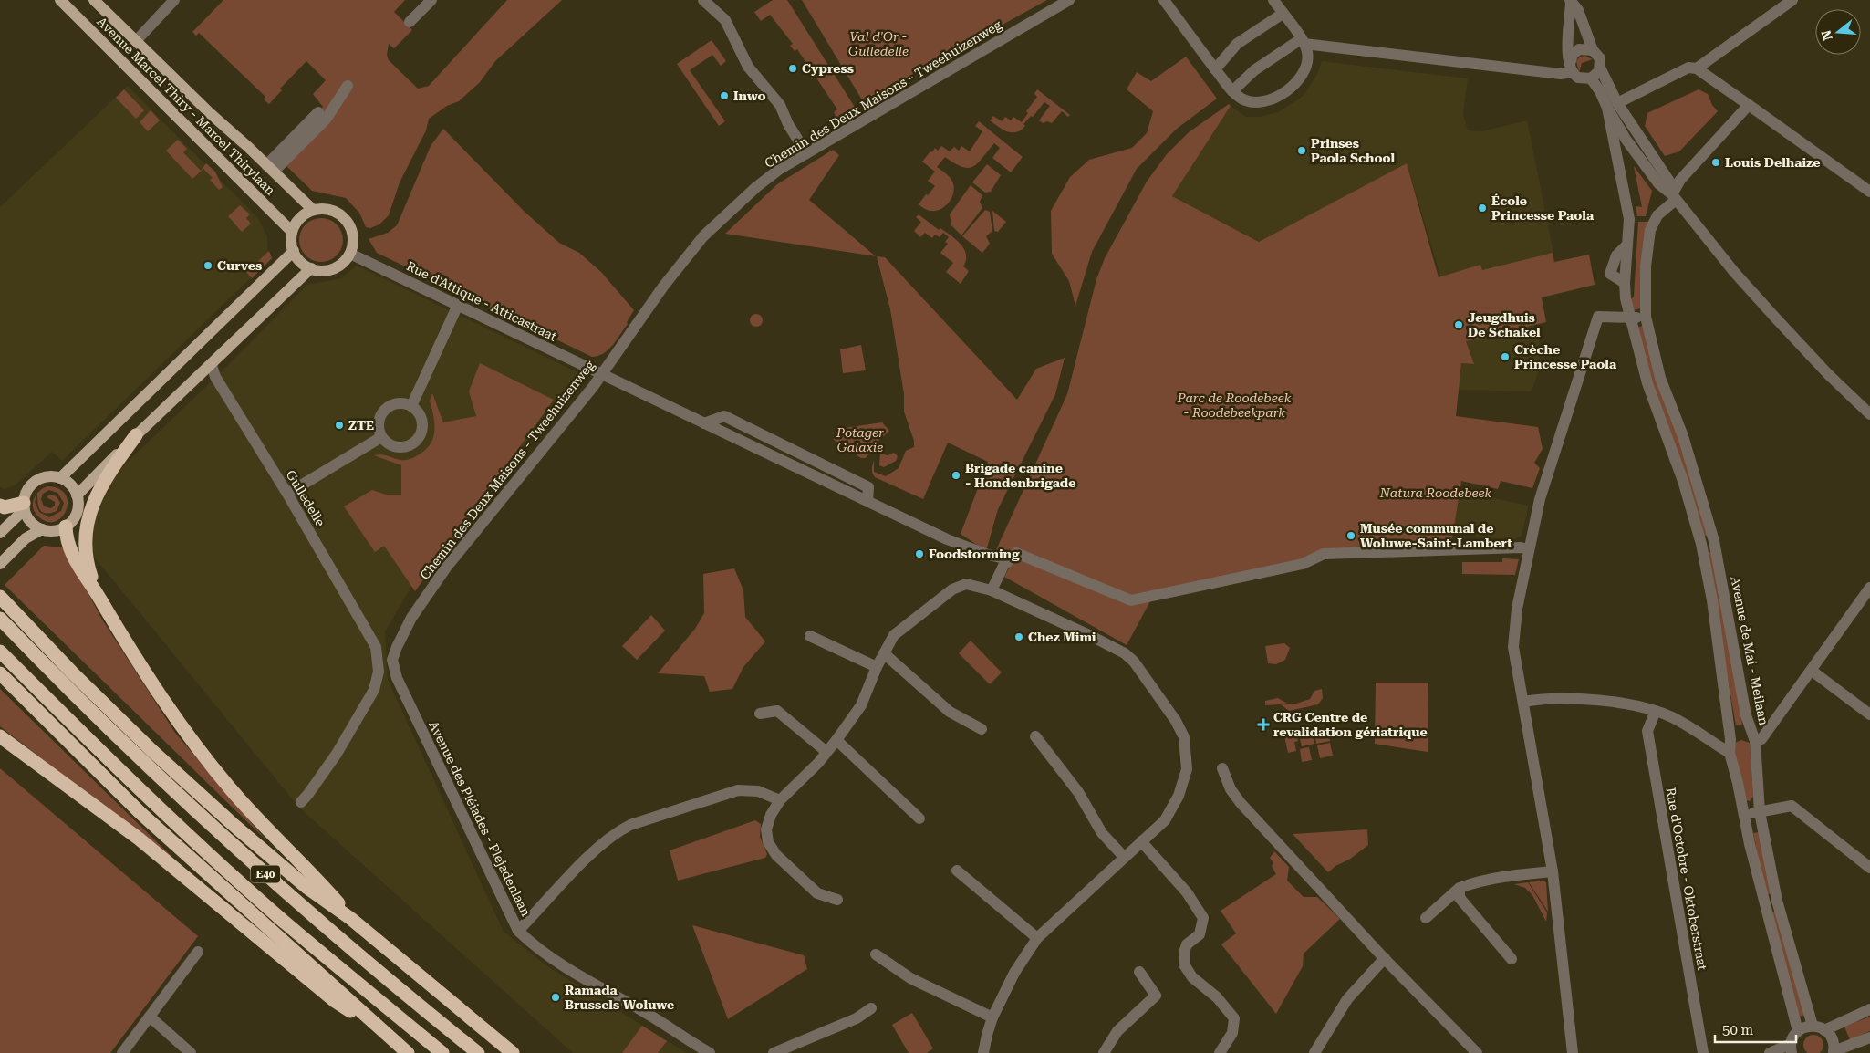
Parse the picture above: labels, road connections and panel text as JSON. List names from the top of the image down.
{
  "streets": {
    "highway": ["E40"],
    "main road": ["Avenue Marcel Thiry - Marcel Thirylaan"],
    "street": [
      "Chemin des Deux Maisons - Tweehuizenweg",
      "Rue d'Attique - Atticastraat",
      "Gulledelle",
      "Avenue de Mai - Meilaan",
      "Avenue des Pléiades - Plejadenlaan",
      "Rue d'Octobre - Oktoberstraat"
    ]
  },
  "crossings": [
    ["Chemin des Deux Maisons - Tweehuizenweg", "Rue d'Attique - Atticastraat"],
    ["Chemin des Deux Maisons - Tweehuizenweg", "Avenue des Pléiades - Plejadenlaan"],
    ["Avenue Marcel Thiry - Marcel Thirylaan", "Rue d'Attique - Atticastraat"]
  ],
  "parks": [
    "Val d'Or - Gulledelle",
    "Parc de Roodebeek - Roodebeekpark",
    "Potager Galaxie",
    "Natura Roodebeek"
  ],
  "places": {
    "other": [
      "Cypress",
      "Inwo",
      "Prinses Paola School",
      "Louis Delhaize",
      "École Princesse Paola",
      "Curves",
      "Jeugdhuis De Schakel",
      "Crèche Princesse Paola",
      "ZTE",
      "Brigade canine - Hondenbrigade",
      "Musée communal de Woluwe-Saint-Lambert",
      "Foodstorming",
      "Chez Mimi",
      "Ramada Brussels Woluwe"
    ],
    "health": ["CRG Centre de revalidation gériatrique"]
  },
  "scale_bar": "50 m",
  "north": "left"
}
